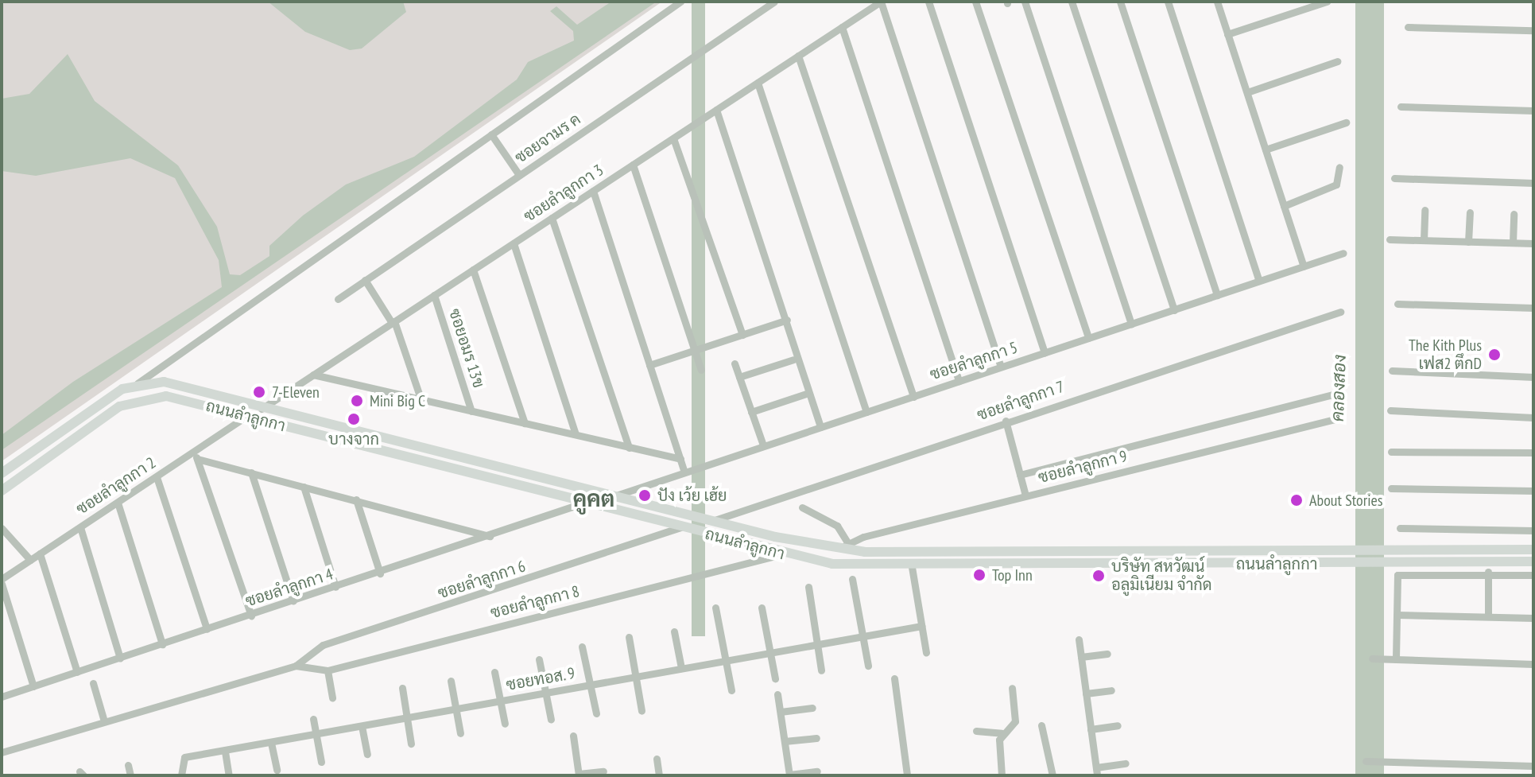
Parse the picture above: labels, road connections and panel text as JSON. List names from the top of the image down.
{
  "streets": {
    "main road": ["ถนนลำลูกกา"],
    "street": [
      "ซอยจามร ค",
      "ซอยลำลูกกา 3",
      "ซอยอมร 13ข",
      "ซอยลำลูกกา 5",
      "ซอยลำลูกกา 7",
      "ซอยลำลูกกา 9",
      "ซอยลำลูกกา 2",
      "ซอยลำลูกกา 6",
      "ซอยลำลูกกา 4",
      "ซอยลำลูกกา 8",
      "ซอยทอส. 9"
    ]
  },
  "crossings": [
    ["ซอยลำลูกกา 3", "ซอยอมร 13ข"],
    ["ซอยลำลูกกา 3", "ถนนลำลูกกา"],
    ["ซอยลำลูกกา 5", "ถนนลำลูกกา"],
    ["ซอยลำลูกกา 7", "ถนนลำลูกกา"],
    ["ถนนลำลูกกา", "ซอยลำลูกกา 9"],
    ["ถนนลำลูกกา", "ซอยลำลูกกา 2"],
    ["ถนนลำลูกกา", "ซอยลำลูกกา 6"],
    ["ถนนลำลูกกา", "ซอยลำลูกกา 4"],
    ["ถนนลำลูกกา", "ซอยลำลูกกา 8"],
    ["ซอยลำลูกกา 6", "ซอยลำลูกกา 8"]
  ],
  "districts": ["คูคต"],
  "water": ["คลองสอง"],
  "places": [
    "The Kith Plus เฟส2 ตึกD",
    "7-Eleven",
    "Mini Big C",
    "บางจาก",
    "ปัง เว้ย เฮ้ย",
    "About Stories",
    "Top Inn",
    "บริษัท สหวัฒน์ อลูมิเนียม จำกัด"
  ]
}
